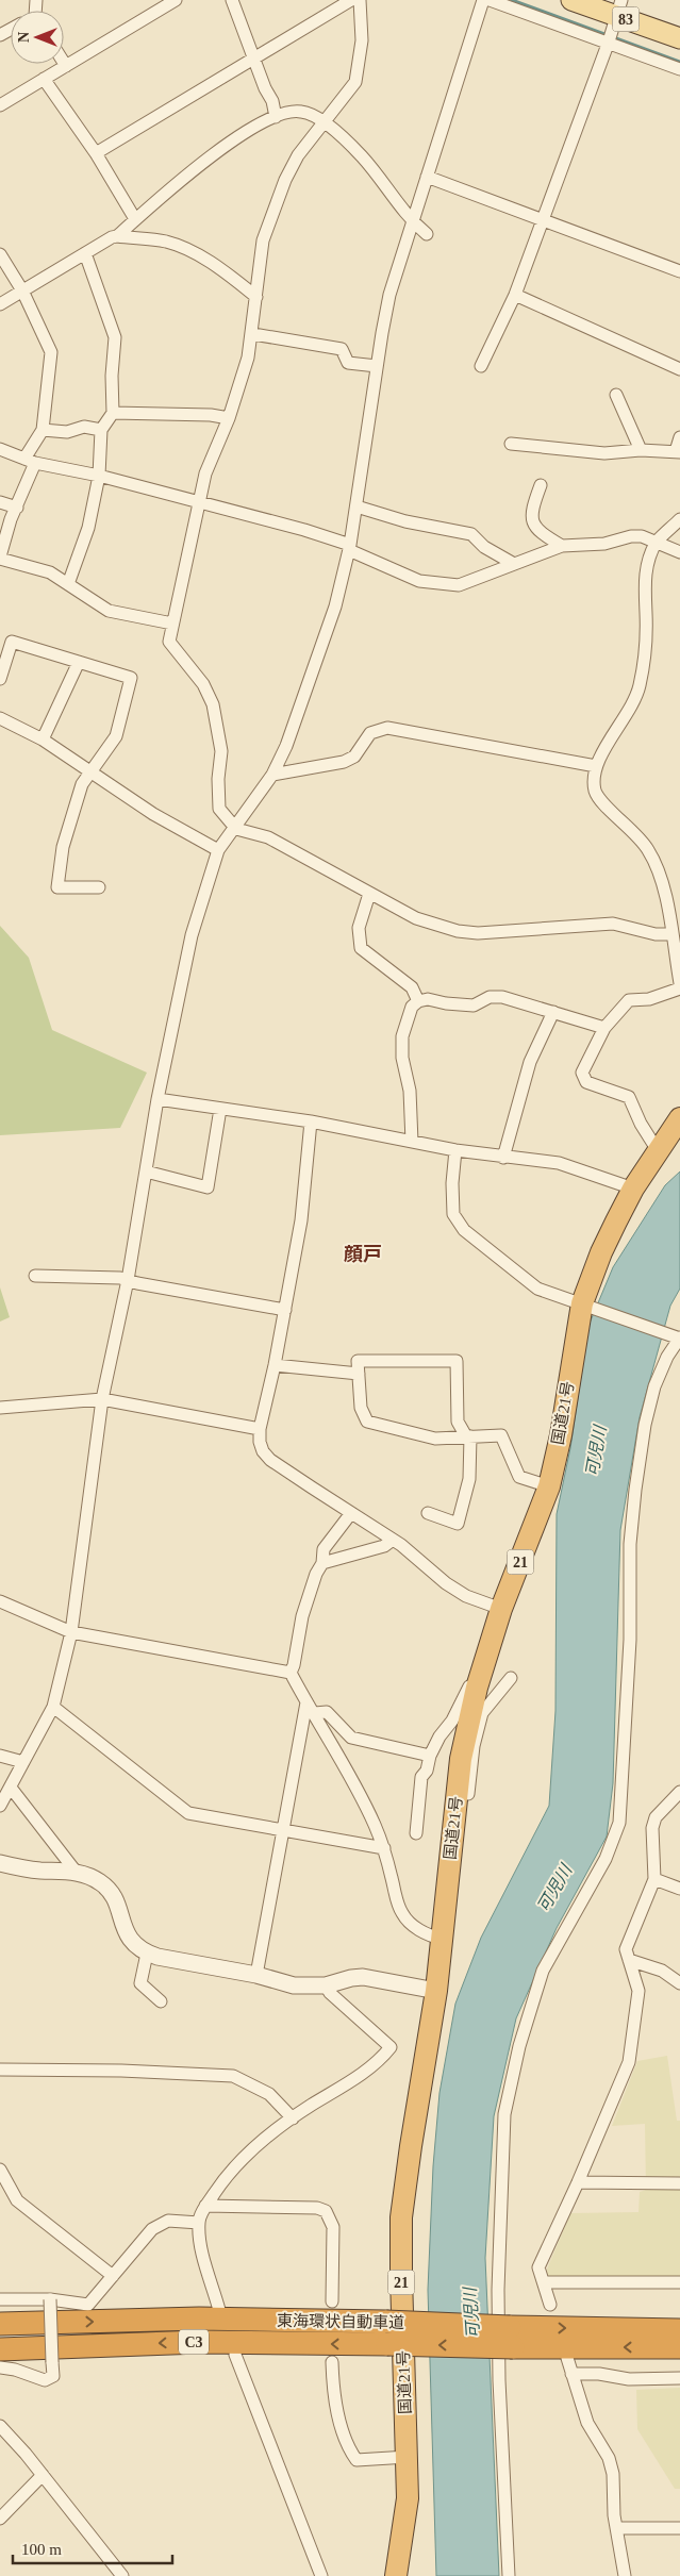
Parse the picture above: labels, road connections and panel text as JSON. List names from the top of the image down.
{
  "streets": {
    "highway": [
      "国道21号",
      "21",
      "東海環状自動車道",
      "C3"
    ],
    "main road": ["83"]
  },
  "districts": ["顔戸"],
  "water": ["可児川"],
  "scale_bar": "100 m",
  "north": "left"
}
